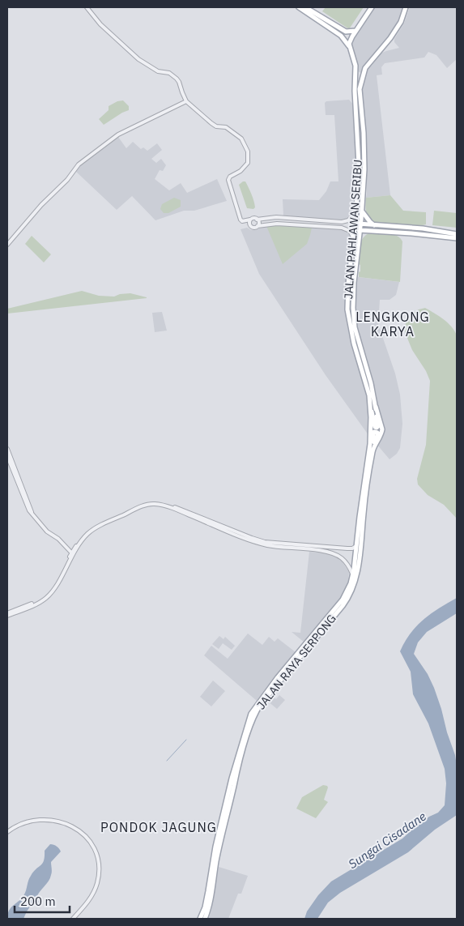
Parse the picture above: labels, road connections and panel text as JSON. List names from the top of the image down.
{
  "streets": {
    "main road": ["JALAN PAHLAWAN SERIBU", "JALAN RAYA SERPONG"]
  },
  "crossings": [
    ["JALAN PAHLAWAN SERIBU", "JALAN RAYA SERPONG"]
  ],
  "districts": ["LENGKONG KARYA", "PONDOK JAGUNG"],
  "water": ["Sungai Cisadane"],
  "scale_bar": "200 m"
}
